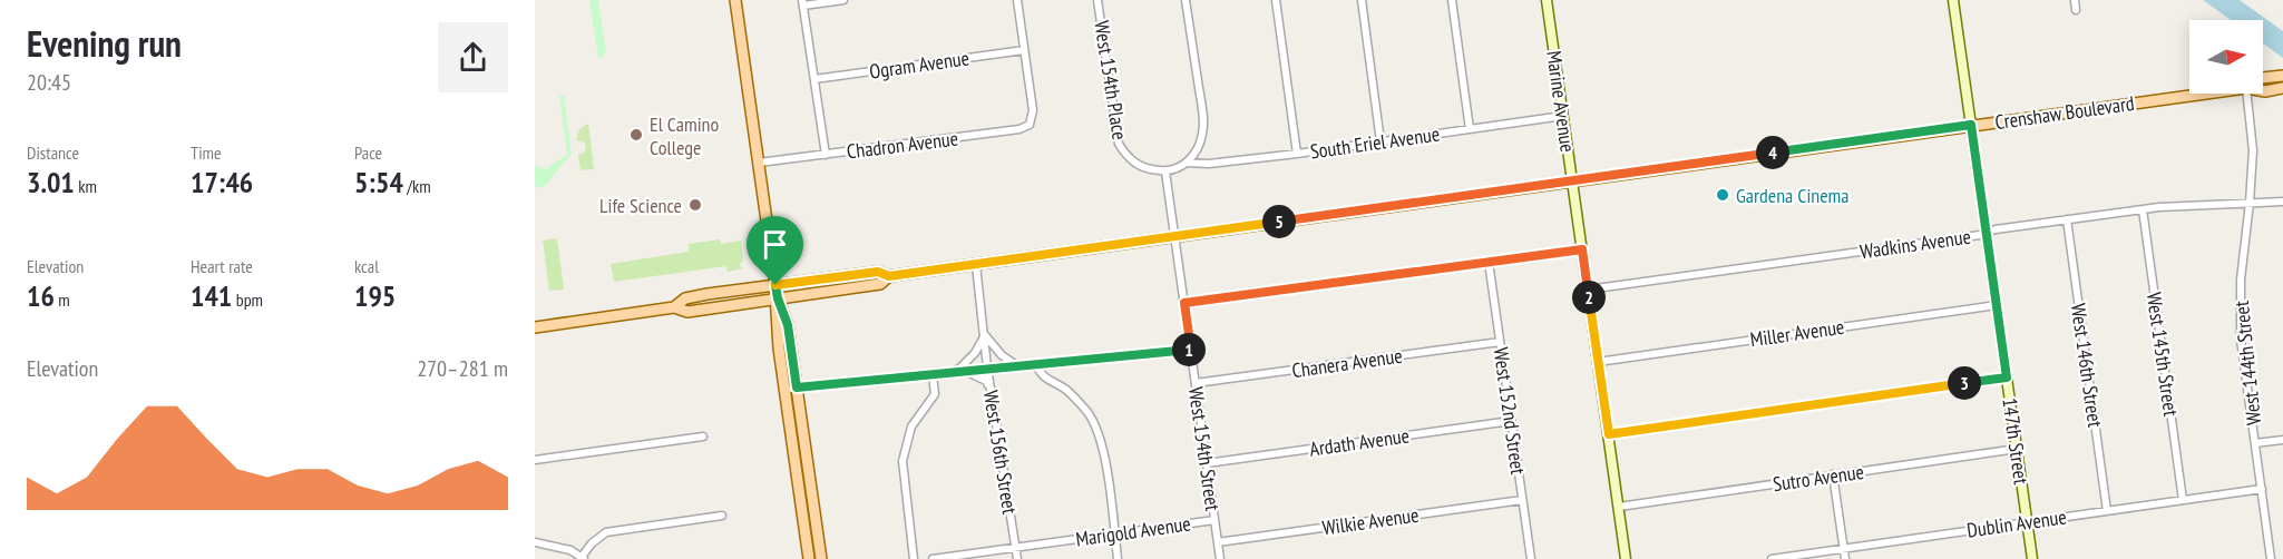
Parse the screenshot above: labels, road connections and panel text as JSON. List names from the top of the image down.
{
  "streets": {
    "main road": ["Marine Avenue", "Crenshaw Boulevard", "147th Street"],
    "street": [
      "Ogram Avenue",
      "West 154th Place",
      "South Eriel Avenue",
      "Chadron Avenue",
      "Wadkins Avenue",
      "Miller Avenue",
      "West 145th Street",
      "Chanera Avenue",
      "West 144th Street",
      "West 146th Street",
      "West 152nd Street",
      "Ardath Avenue",
      "West 154th Street",
      "West 156th Street",
      "Sutro Avenue",
      "Wilkie Avenue",
      "Dublin Avenue",
      "Marigold Avenue"
    ]
  },
  "crossings": [
    ["Ogram Avenue", "Chadron Avenue"],
    ["West 154th Place", "West 154th Street"],
    ["Marine Avenue", "Crenshaw Boulevard"],
    ["Marine Avenue", "South Eriel Avenue"],
    ["Marine Avenue", "Wadkins Avenue"],
    ["Marine Avenue", "Miller Avenue"],
    ["Marine Avenue", "Sutro Avenue"],
    ["Crenshaw Boulevard", "147th Street"],
    ["Crenshaw Boulevard", "West 154th Street"],
    ["Crenshaw Boulevard", "West 156th Street"],
    ["Wadkins Avenue", "West 145th Street"],
    ["Wadkins Avenue", "West 144th Street"],
    ["Wadkins Avenue", "West 146th Street"],
    ["Wadkins Avenue", "147th Street"],
    ["Miller Avenue", "147th Street"],
    ["West 145th Street", "Dublin Avenue"],
    ["Chanera Avenue", "West 152nd Street"],
    ["Chanera Avenue", "West 154th Street"],
    ["West 144th Street", "Dublin Avenue"],
    ["West 146th Street", "Dublin Avenue"],
    ["West 152nd Street", "Ardath Avenue"],
    ["West 152nd Street", "Wilkie Avenue"],
    ["147th Street", "Sutro Avenue"],
    ["147th Street", "Dublin Avenue"],
    ["Ardath Avenue", "West 154th Street"],
    ["West 154th Street", "Wilkie Avenue"],
    ["West 154th Street", "Marigold Avenue"],
    ["West 156th Street", "Marigold Avenue"]
  ],
  "places": ["El Camino College", "Gardena Cinema", "Life Science"],
  "north": "right",
  "page": {
    "heading": ["Evening run", "20:45"],
    "stats": [
      ["Distance", "3.01 km"],
      ["Time", "17:46"],
      ["Pace", "5:54 /km"],
      ["Elevation", "16 m"],
      ["Heart rate", "141 bpm"],
      ["kcal", "195"]
    ],
    "pins": [
      "4",
      "5",
      "2",
      "1",
      "3"
    ],
    "chart": ["Elevation", "270–281 m"]
  }
}
